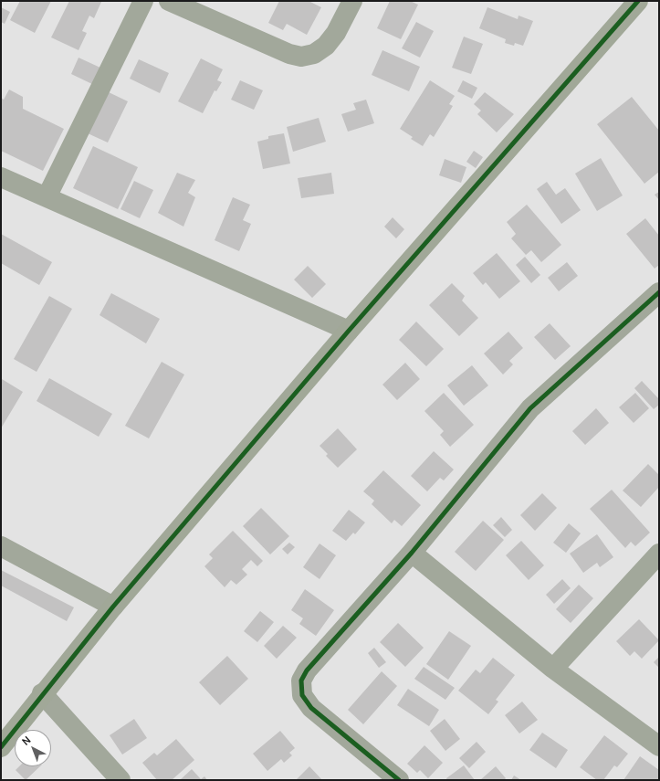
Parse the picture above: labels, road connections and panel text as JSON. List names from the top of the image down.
{
  "north": "top left"
}
